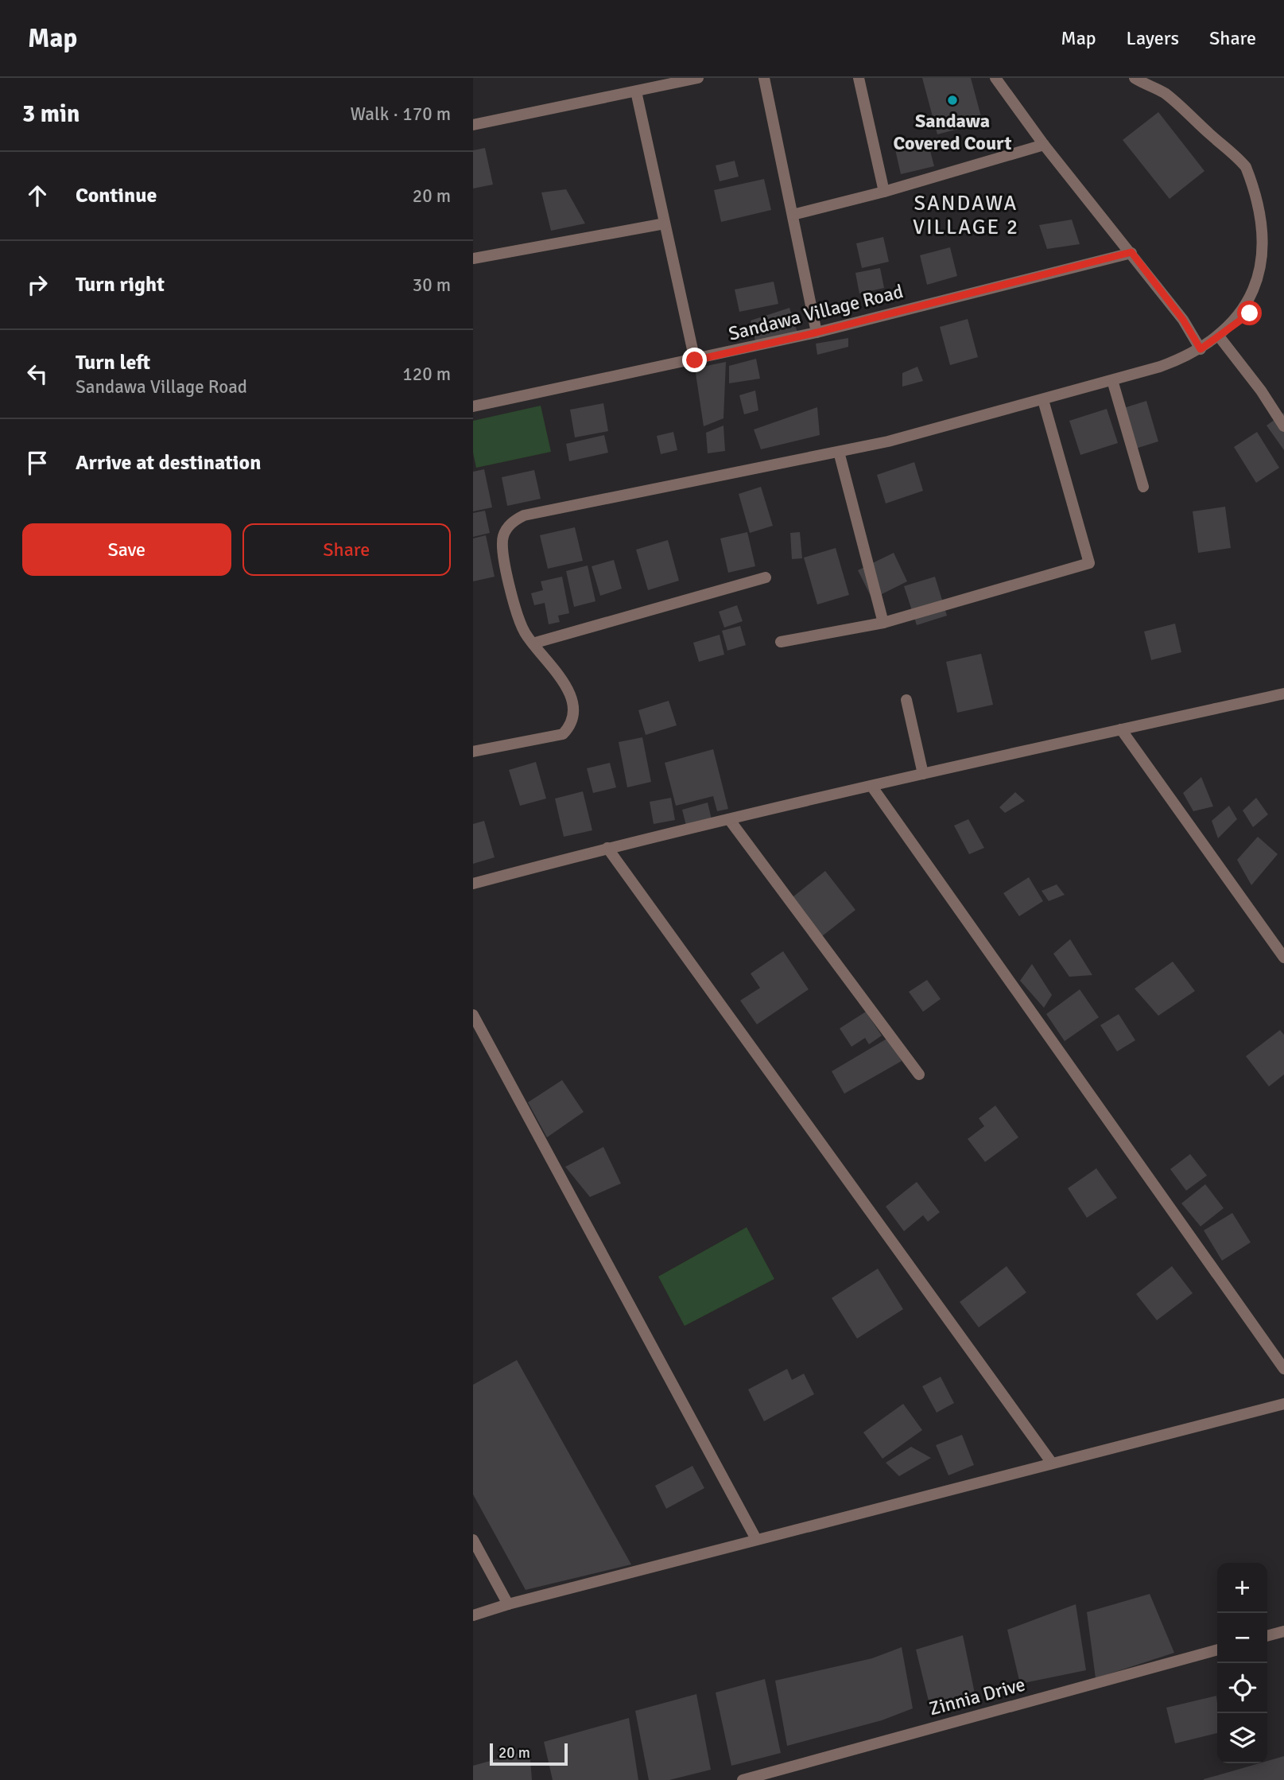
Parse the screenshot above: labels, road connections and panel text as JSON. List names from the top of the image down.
{
  "streets": {
    "street": ["Sandawa Village Road", "Zinnia Drive"]
  },
  "districts": ["SANDAWA VILLAGE 2"],
  "places": ["Sandawa Covered Court"],
  "scale_bar": "20 m",
  "page": {
    "header": "Map",
    "nav": ["Map", "Layers", "Share"],
    "heading": ["3 min", "Walk · 170 m"],
    "list": [
      ["Continue", "20 m"],
      ["Turn right", "30 m"],
      ["Turn left", "Sandawa Village Road", "120 m"],
      "Arrive at destination"
    ],
    "buttons": ["Save", "Share"],
    "map_buttons": ["+", "−"],
    "scale": "20 m"
  }
}
